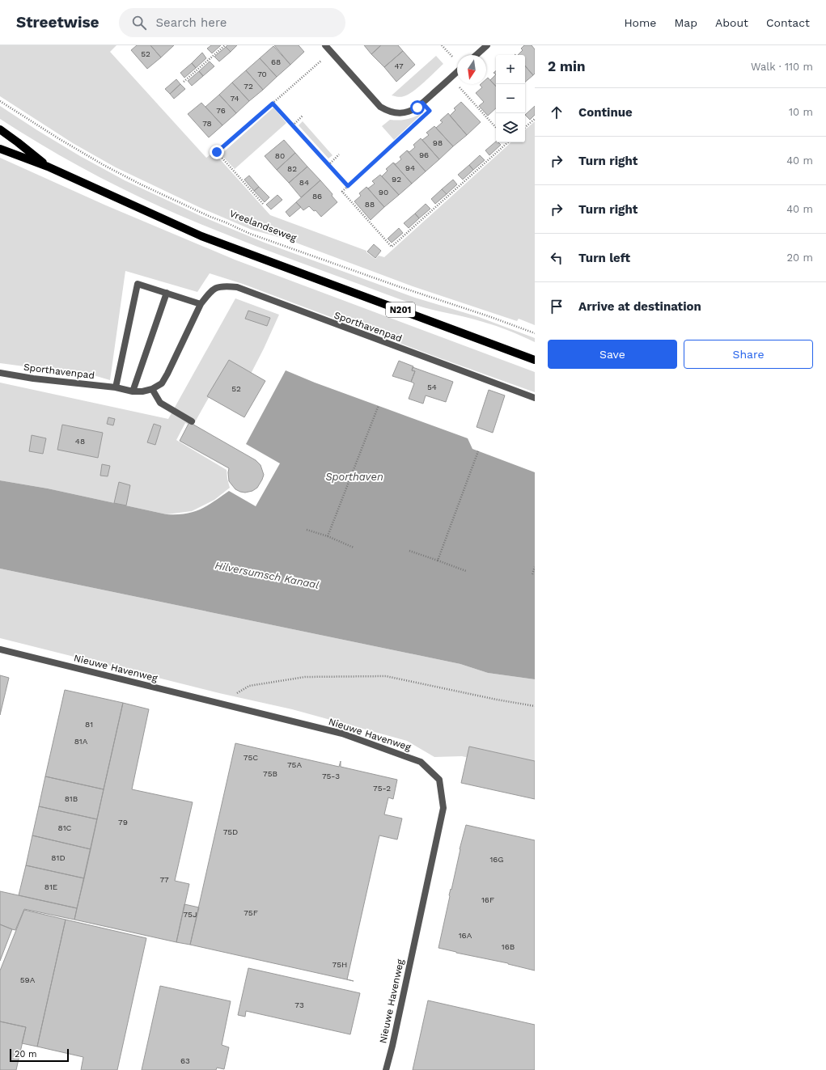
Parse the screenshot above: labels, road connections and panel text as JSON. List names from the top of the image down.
{
  "streets": {
    "main road": ["N201"],
    "street": ["Sporthavenpad", "Nieuwe Havenweg"],
    "path": ["Vreelandseweg"]
  },
  "water": ["Sporthaven", "Hilversumsch Kanaal"],
  "house_numbers": [
    "52",
    "68",
    "47",
    "70",
    "72",
    "74",
    "76",
    "78",
    "98",
    "96",
    "80",
    "94",
    "82",
    "92",
    "84",
    "90",
    "86",
    "88",
    "54",
    "52",
    "48",
    "81",
    "81A",
    "75C",
    "75A",
    "75B",
    "75-3",
    "75-2",
    "81B",
    "79",
    "81C",
    "75D",
    "81D",
    "16G",
    "77",
    "81E",
    "16F",
    "75F",
    "75J",
    "16A",
    "16B",
    "75H",
    "59A",
    "73",
    "63"
  ],
  "scale_bar": "20 m",
  "north": "bottom",
  "page": {
    "header": "Streetwise",
    "search": "Search here",
    "nav": [
      "Home",
      "Map",
      "About",
      "Contact"
    ],
    "heading": ["2 min", "Walk · 110 m"],
    "map_buttons": ["+", "−"],
    "list": [
      ["Continue", "10 m"],
      ["Turn right", "40 m"],
      ["Turn right", "40 m"],
      ["Turn left", "20 m"],
      "Arrive at destination"
    ],
    "buttons": ["Save", "Share"],
    "scale": "20 m"
  }
}
